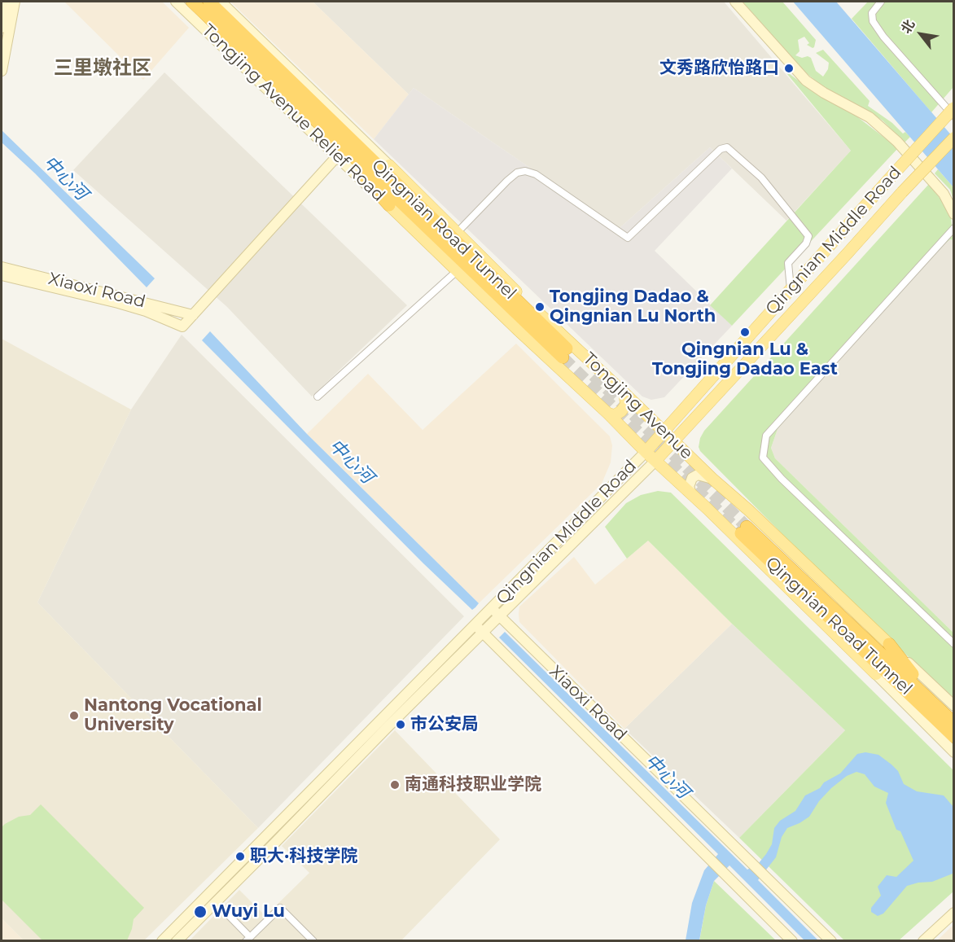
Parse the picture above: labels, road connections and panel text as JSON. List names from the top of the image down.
{
  "streets": {
    "highway": ["Qingnian Road Tunnel"],
    "main road": ["Qingnian Middle Road", "Tongjing Avenue"],
    "street": ["Tongjing Avenue Relief Road", "Xiaoxi Road"]
  },
  "crossings": [
    ["Tongjing Avenue Relief Road", "Tongjing Avenue"],
    ["Qingnian Middle Road", "Xiaoxi Road"],
    ["Qingnian Middle Road", "Tongjing Avenue"]
  ],
  "districts": ["三里墩社区"],
  "water": ["中心河"],
  "places": [
    "文秀路欣怡路口",
    "Tongjing Dadao & Qingnian Lu North",
    "Qingnian Lu & Tongjing Dadao East",
    "Nantong Vocational University",
    "市公安局",
    "南通科技职业学院",
    "职大·科技学院",
    "Wuyi Lu"
  ],
  "north": "top left"
}
